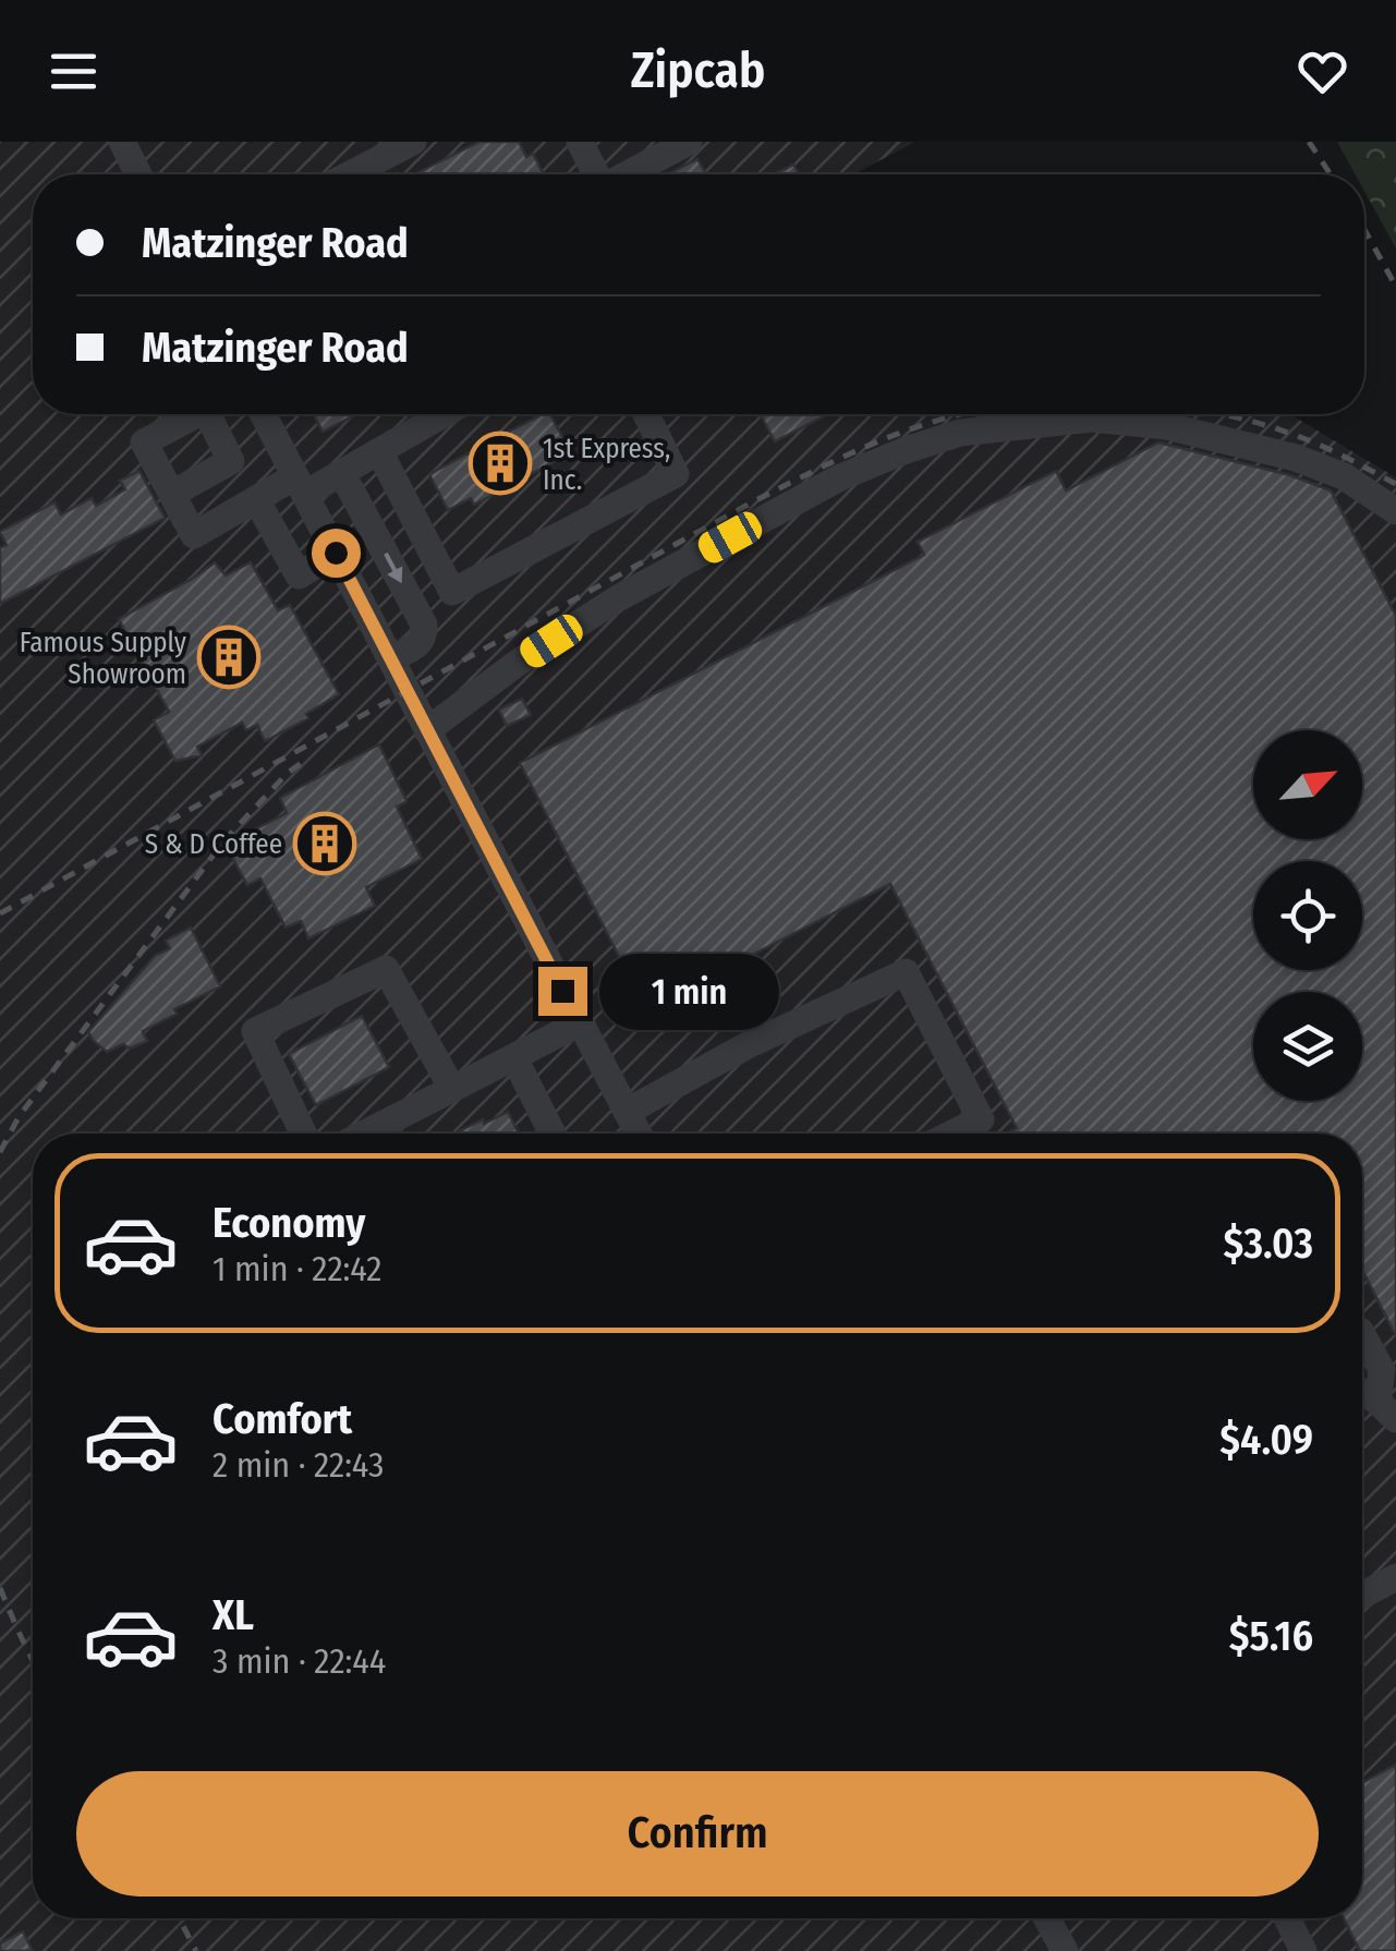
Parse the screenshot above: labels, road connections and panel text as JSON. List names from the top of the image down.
{
  "places": {
    "building": ["1st Express, Inc.", "Famous Supply Showroom", "S & D Coffee"]
  },
  "north": "top right",
  "page": {
    "header": "Zipcab",
    "banner": ["Matzinger Road", "Matzinger Road"],
    "bubble": "1 min",
    "list": [
      {
        "name": "Economy",
        "note": "1 min · 22:42",
        "value": "$3.03"
      },
      {
        "name": "Comfort",
        "note": "2 min · 22:43",
        "value": "$4.09"
      },
      {
        "name": "XL",
        "note": "3 min · 22:44",
        "value": "$5.16"
      }
    ],
    "buttons": "Confirm"
  }
}
